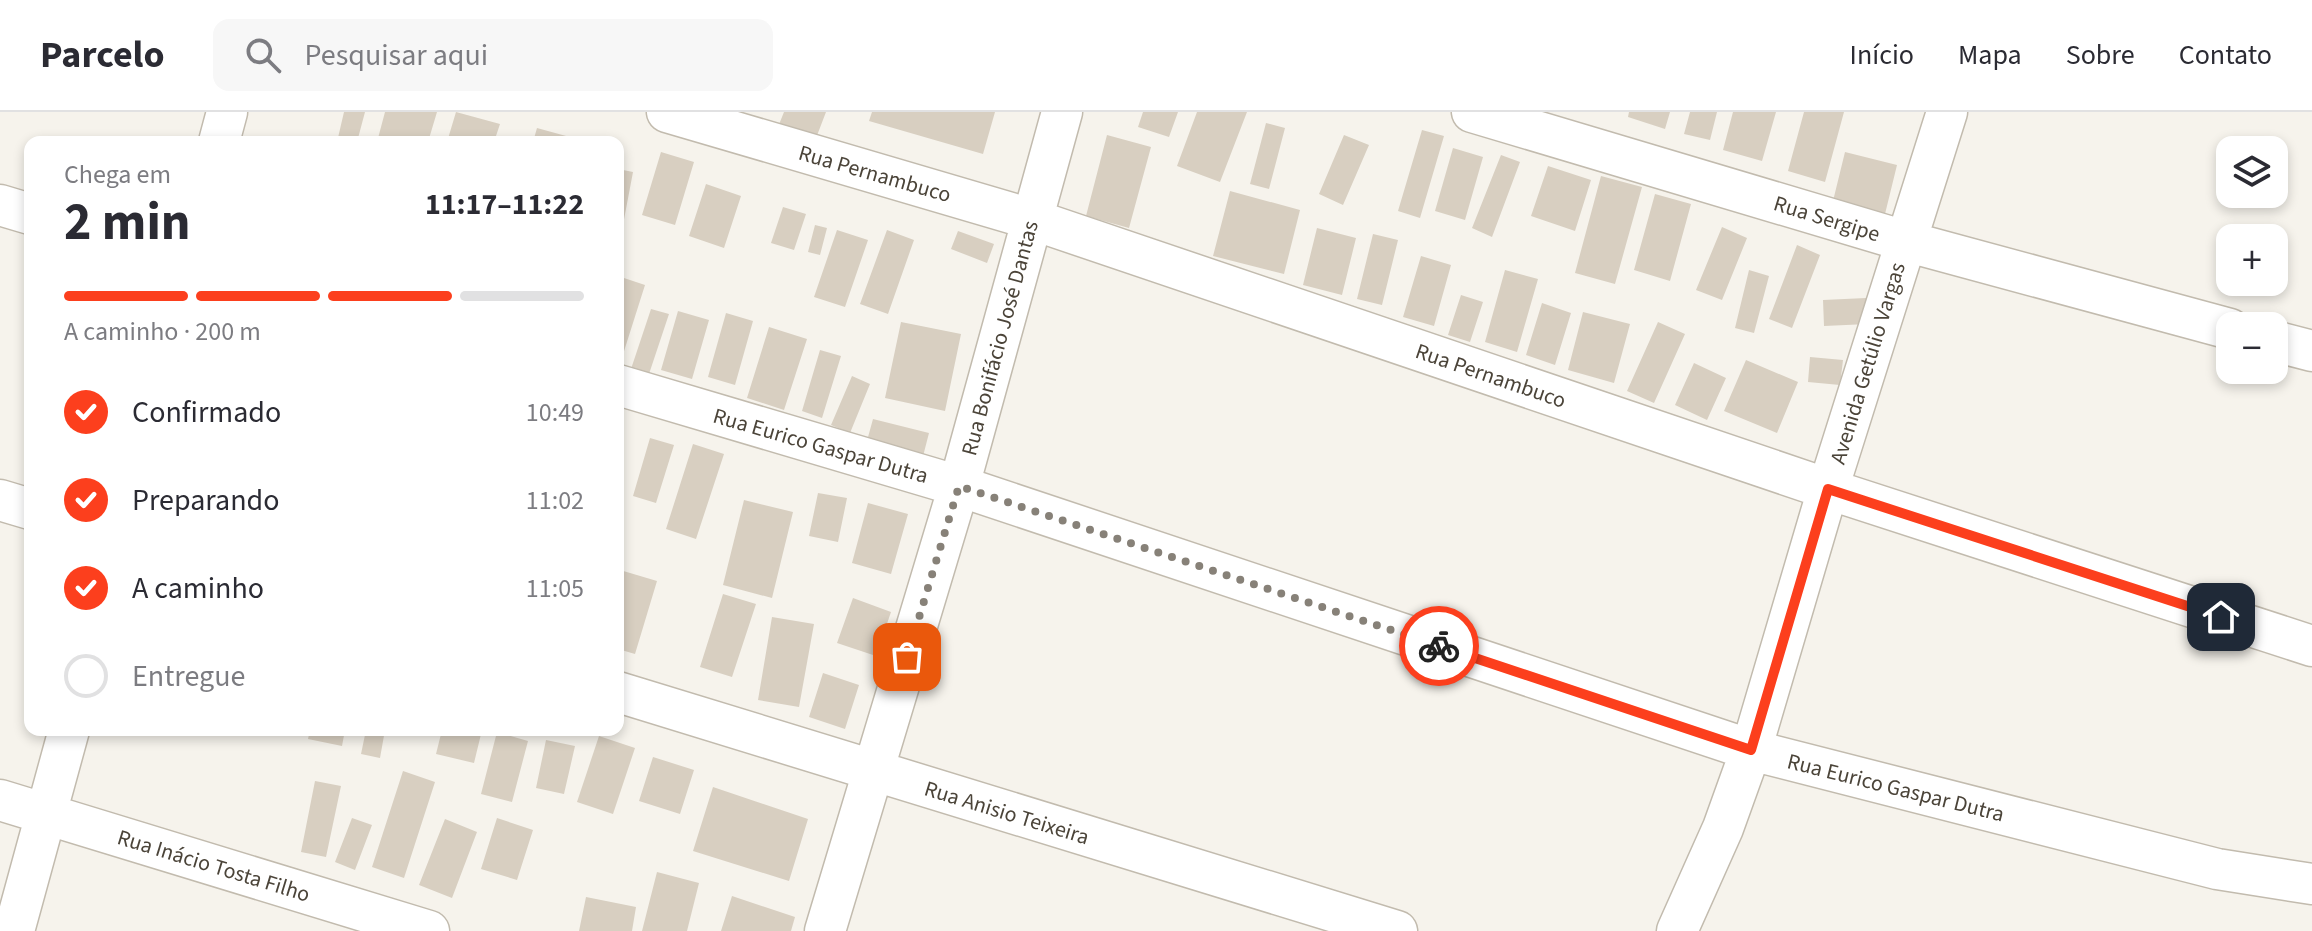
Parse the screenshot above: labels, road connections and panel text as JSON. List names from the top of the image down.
{
  "streets": {
    "street": [
      "Rua Pernambuco",
      "Rua Sergipe",
      "Rua Bonifácio José Dantas",
      "Avenida Getúlio Vargas",
      "Rua Eurico Gaspar Dutra",
      "Rua Anisio Teixeira",
      "Rua Inácio Tosta Filho"
    ]
  },
  "crossings": [
    ["Rua Pernambuco", "Rua Bonifácio José Dantas"],
    ["Rua Pernambuco", "Avenida Getúlio Vargas"],
    ["Rua Sergipe", "Avenida Getúlio Vargas"],
    ["Rua Bonifácio José Dantas", "Rua Eurico Gaspar Dutra"],
    ["Rua Bonifácio José Dantas", "Rua Anisio Teixeira"],
    ["Avenida Getúlio Vargas", "Rua Eurico Gaspar Dutra"]
  ],
  "page": {
    "header": "Parcelo",
    "search": "Pesquisar aqui",
    "nav": [
      "Início",
      "Mapa",
      "Sobre",
      "Contato"
    ],
    "map_buttons": ["+", "−"],
    "heading": ["2 min", "Chega em", "11:17–11:22"],
    "bar": "A caminho · 200 m",
    "list": [
      ["Confirmado", "10:49"],
      ["Preparando", "11:02"],
      ["A caminho", "11:05"],
      "Entregue"
    ]
  }
}
